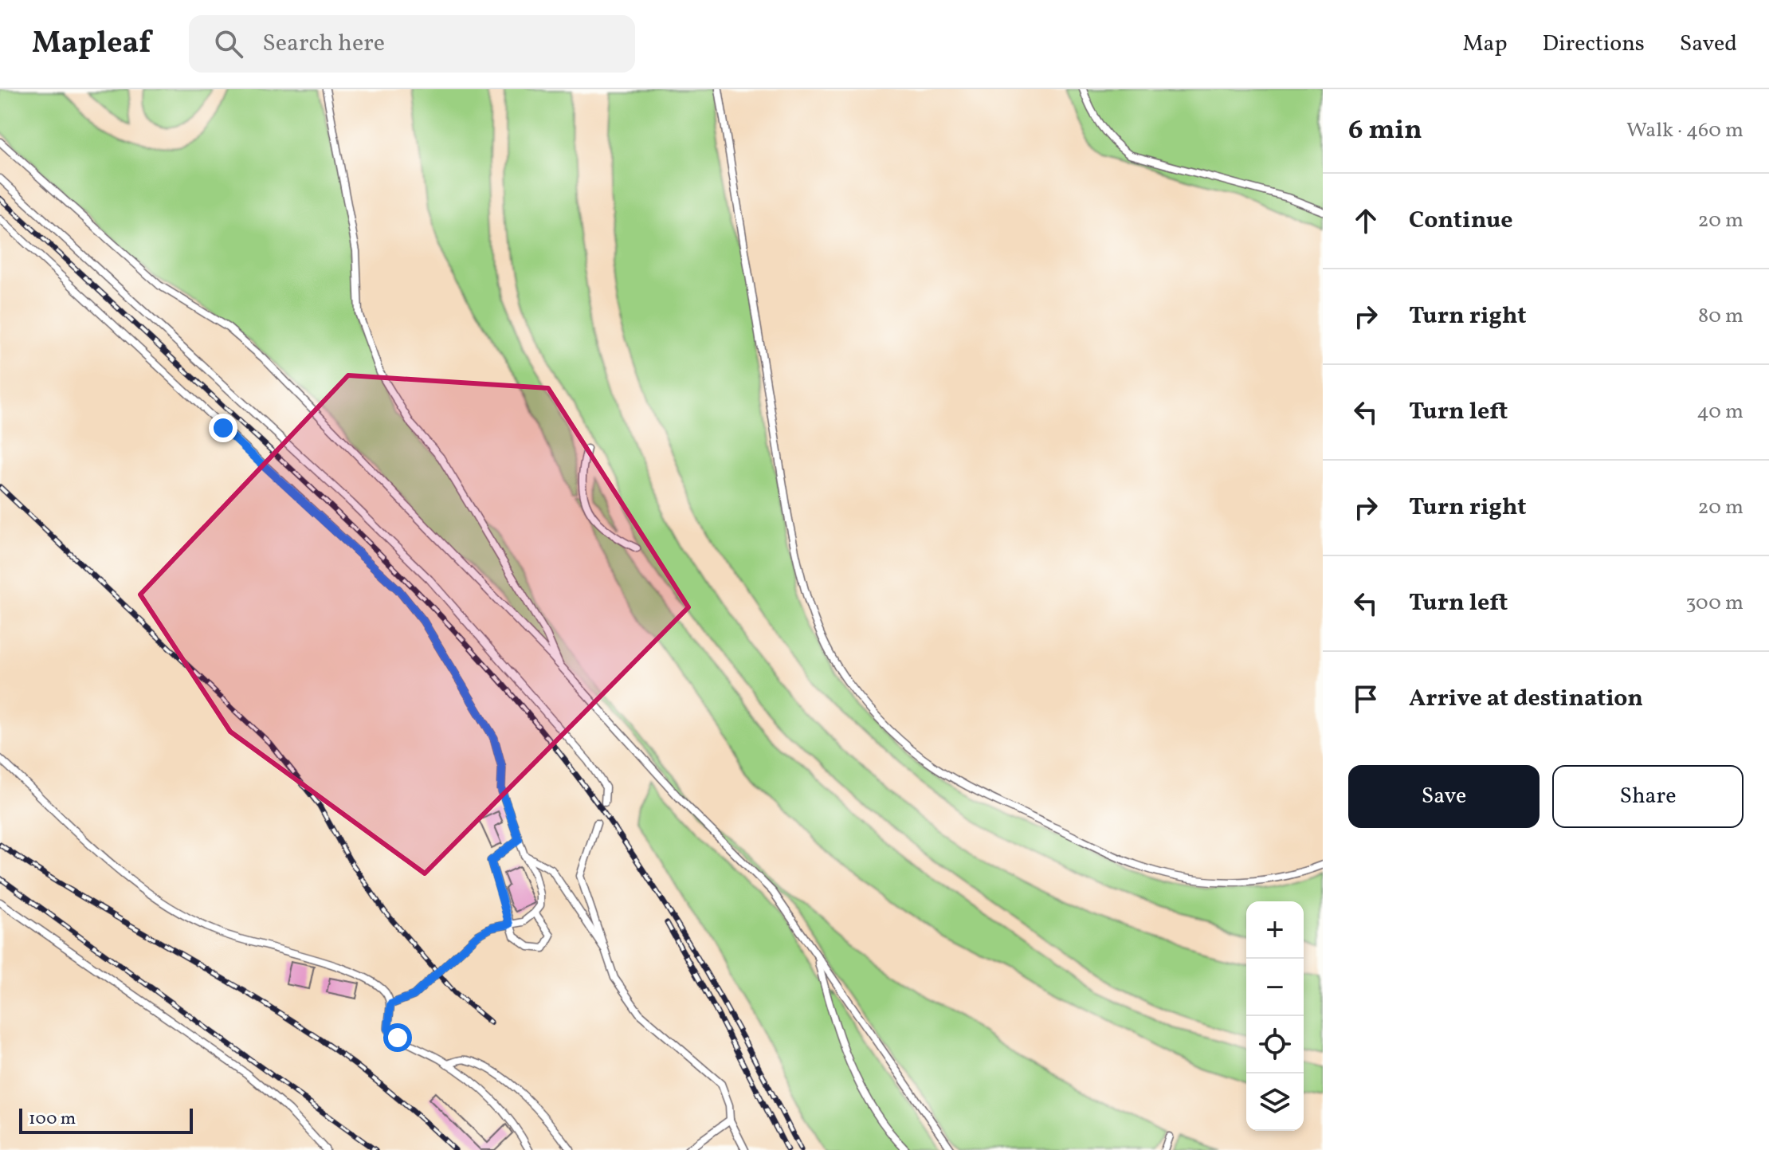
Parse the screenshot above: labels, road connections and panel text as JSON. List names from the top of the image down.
{
  "scale_bar": "100 m",
  "page": {
    "header": "Mapleaf",
    "search": "Search here",
    "nav": ["Map", "Directions", "Saved"],
    "heading": ["6 min", "Walk · 460 m"],
    "list": [
      ["Continue", "20 m"],
      ["Turn right", "80 m"],
      ["Turn left", "40 m"],
      ["Turn right", "20 m"],
      ["Turn left", "300 m"],
      "Arrive at destination"
    ],
    "buttons": ["Save", "Share"],
    "map_buttons": ["+", "−"],
    "scale": "100 m"
  }
}
